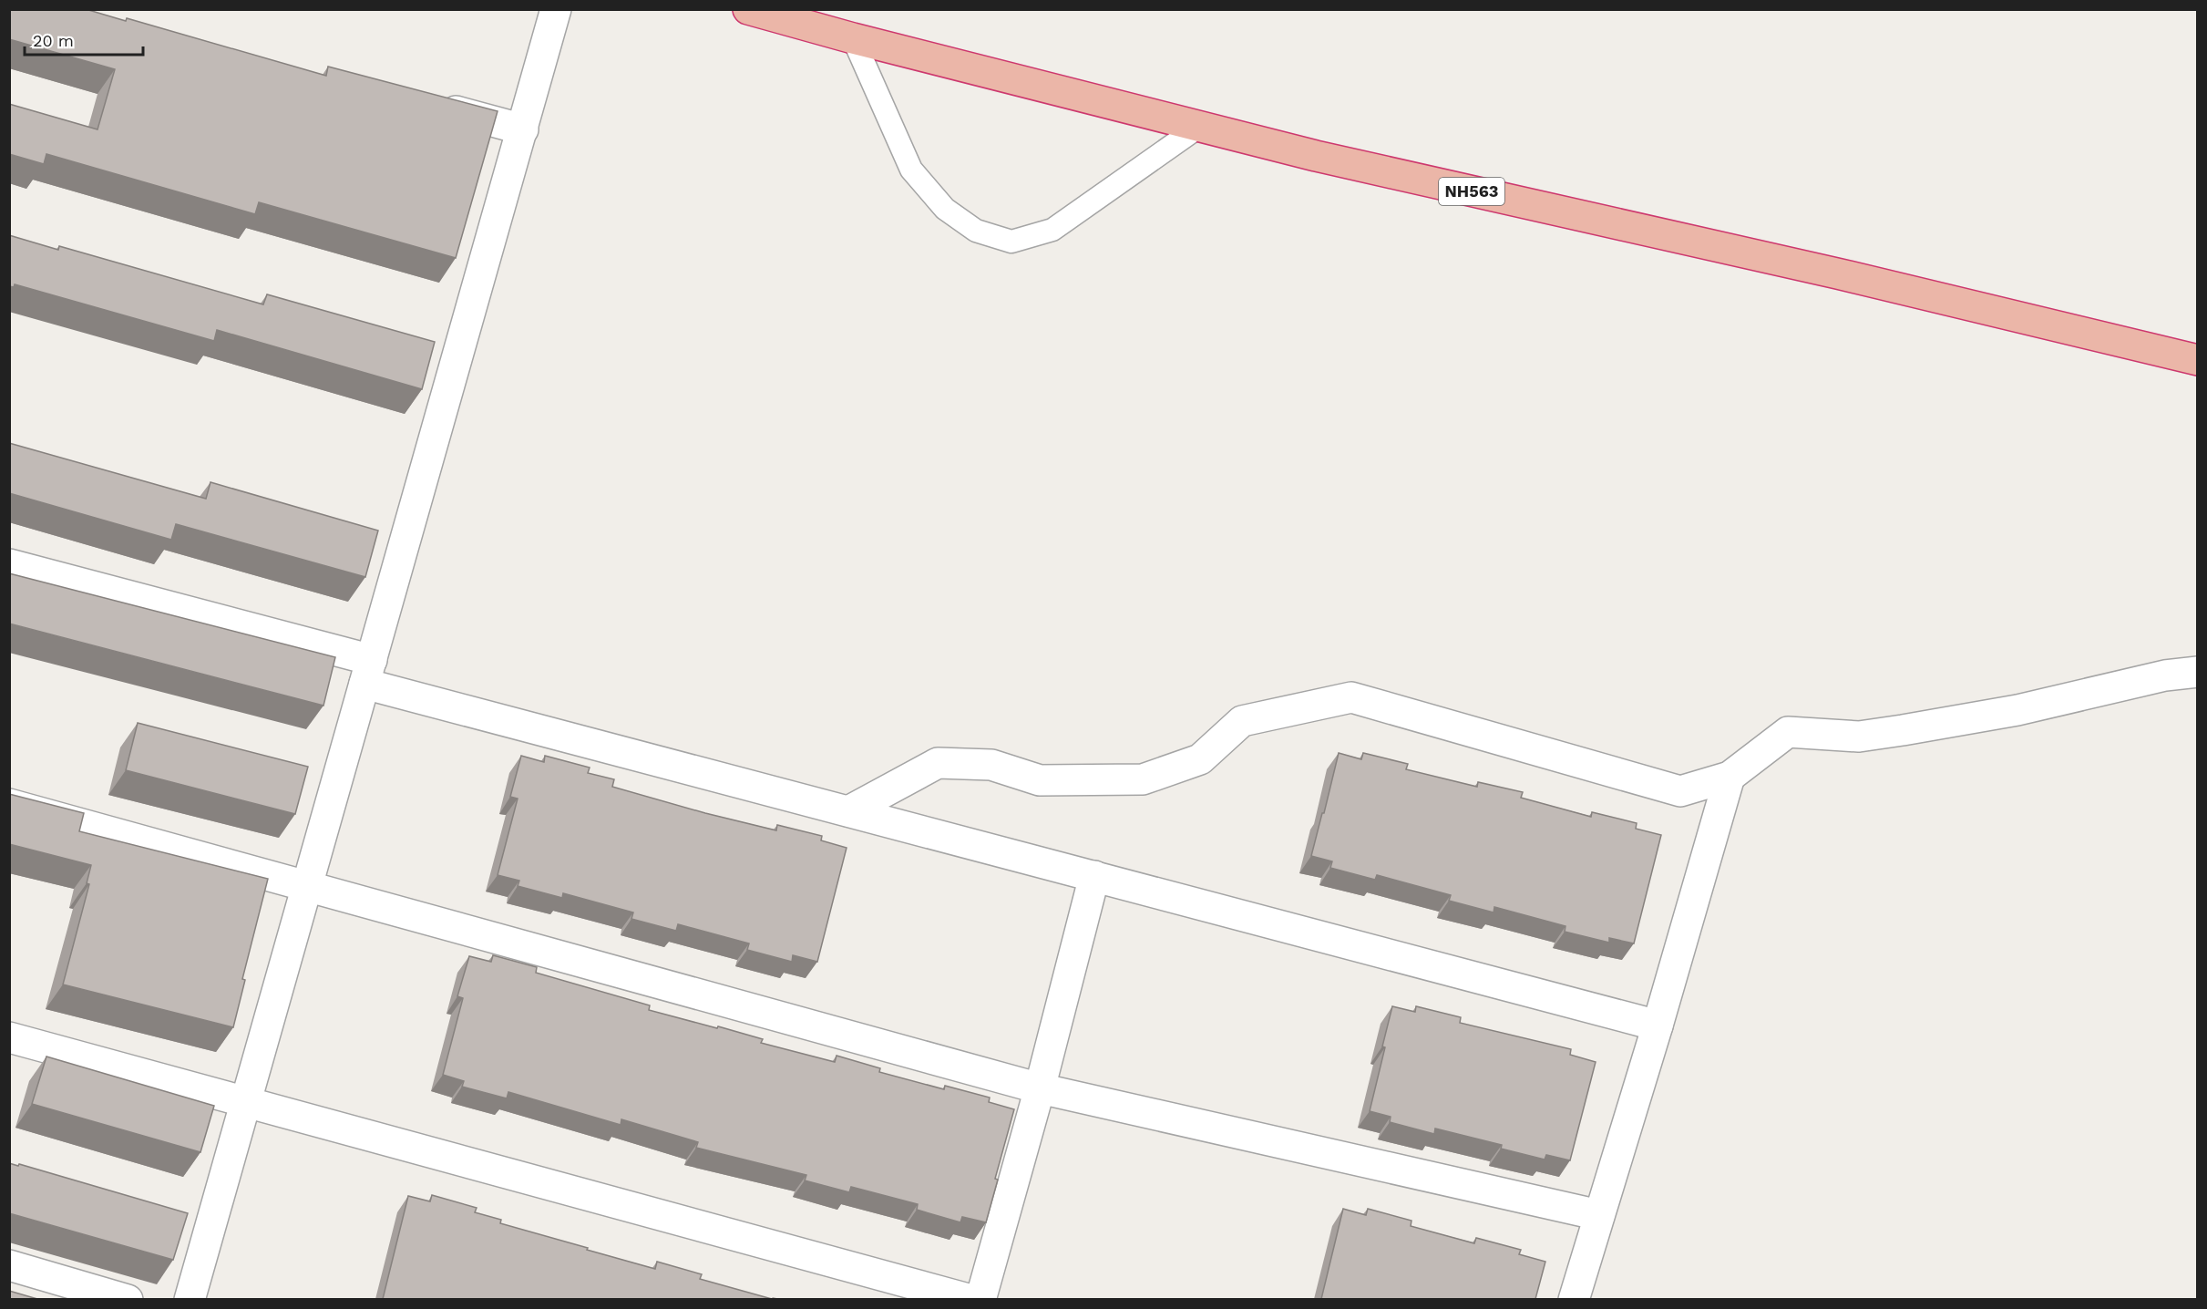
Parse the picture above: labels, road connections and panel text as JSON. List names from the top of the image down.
{
  "streets": {
    "highway": ["NH563"]
  },
  "scale_bar": "20 m"
}
